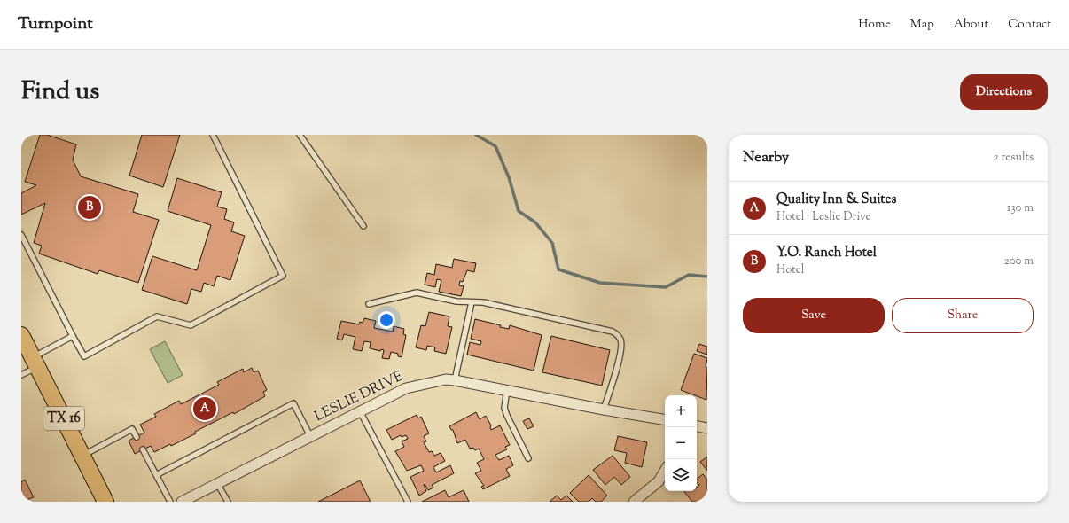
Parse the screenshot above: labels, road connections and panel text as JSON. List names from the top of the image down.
{
  "streets": {
    "main road": ["TX 16"],
    "street": ["LESLIE DRIVE"]
  },
  "page": {
    "header": "Turnpoint",
    "nav": [
      "Home",
      "Map",
      "About",
      "Contact"
    ],
    "title": "Find us",
    "buttons": [
      "Directions",
      ["Save", "Share"]
    ],
    "heading": ["Nearby", "2 results"],
    "list": [
      {
        "mark": "A",
        "name": "Quality Inn & Suites",
        "note": "Hotel · Leslie Drive",
        "value": "130 m"
      },
      {
        "mark": "B",
        "name": "Y.O. Ranch Hotel",
        "note": "Hotel",
        "value": "200 m"
      }
    ],
    "pins": ["B", "A"],
    "map_buttons": ["+", "−"]
  }
}
